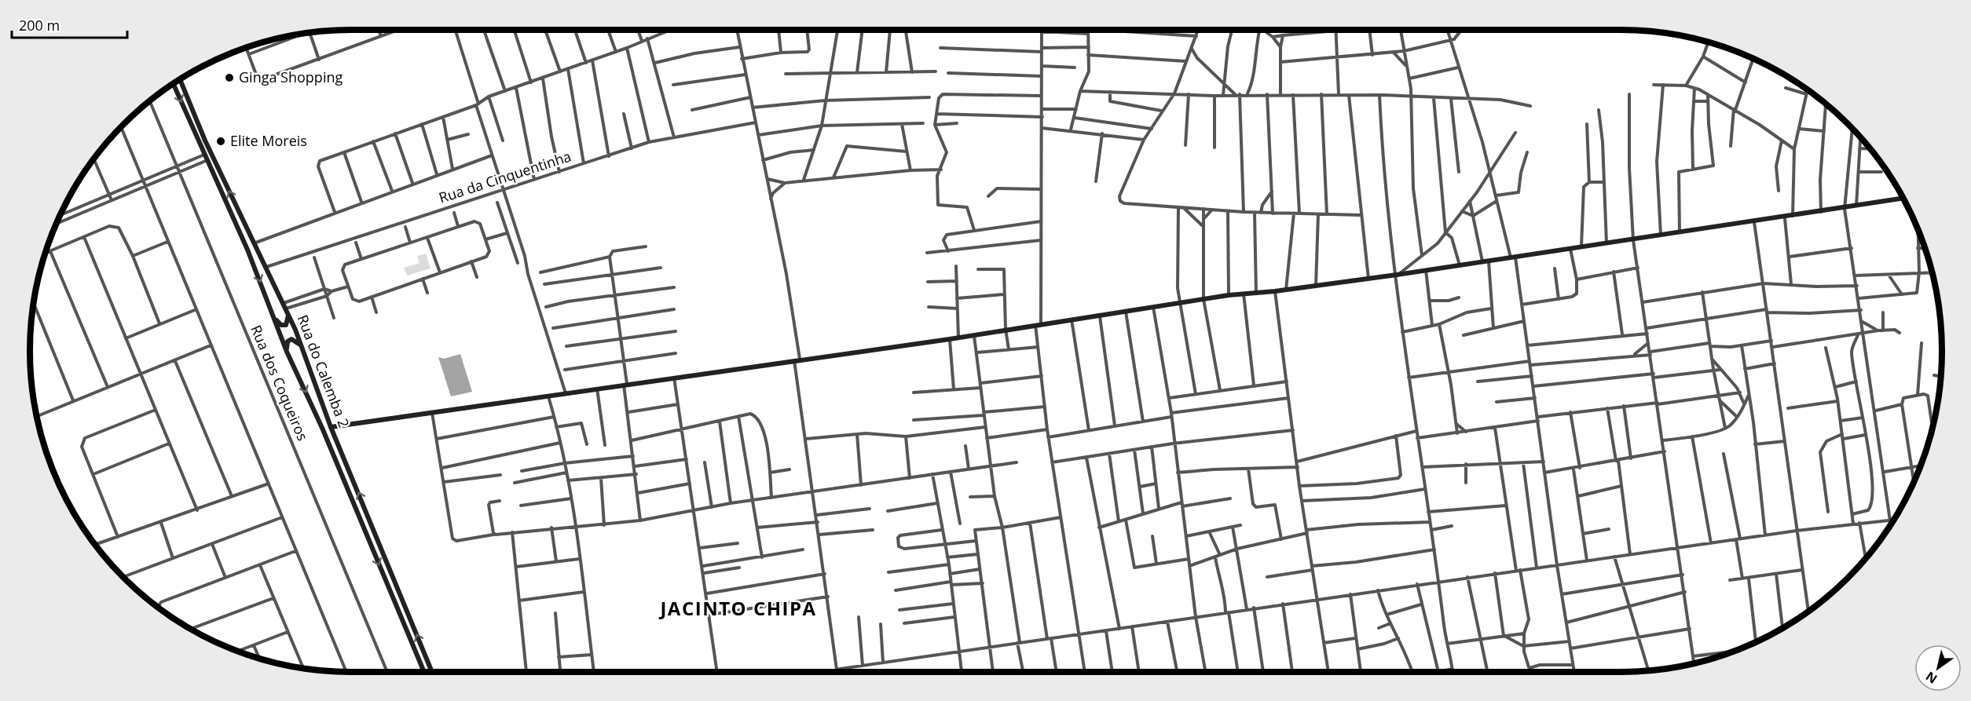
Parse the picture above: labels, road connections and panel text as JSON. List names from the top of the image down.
{
  "streets": {
    "street": ["Rua da Cinquentinha", "Rua do Calemba 2", "Rua dos Coqueiros"]
  },
  "crossings": [
    ["Rua da Cinquentinha", "Rua do Calemba 2"]
  ],
  "districts": ["JACINTO CHIPA"],
  "places": ["Ginga Shopping", "Elite Moreis"],
  "scale_bar": "200 m",
  "north": "bottom left"
}
